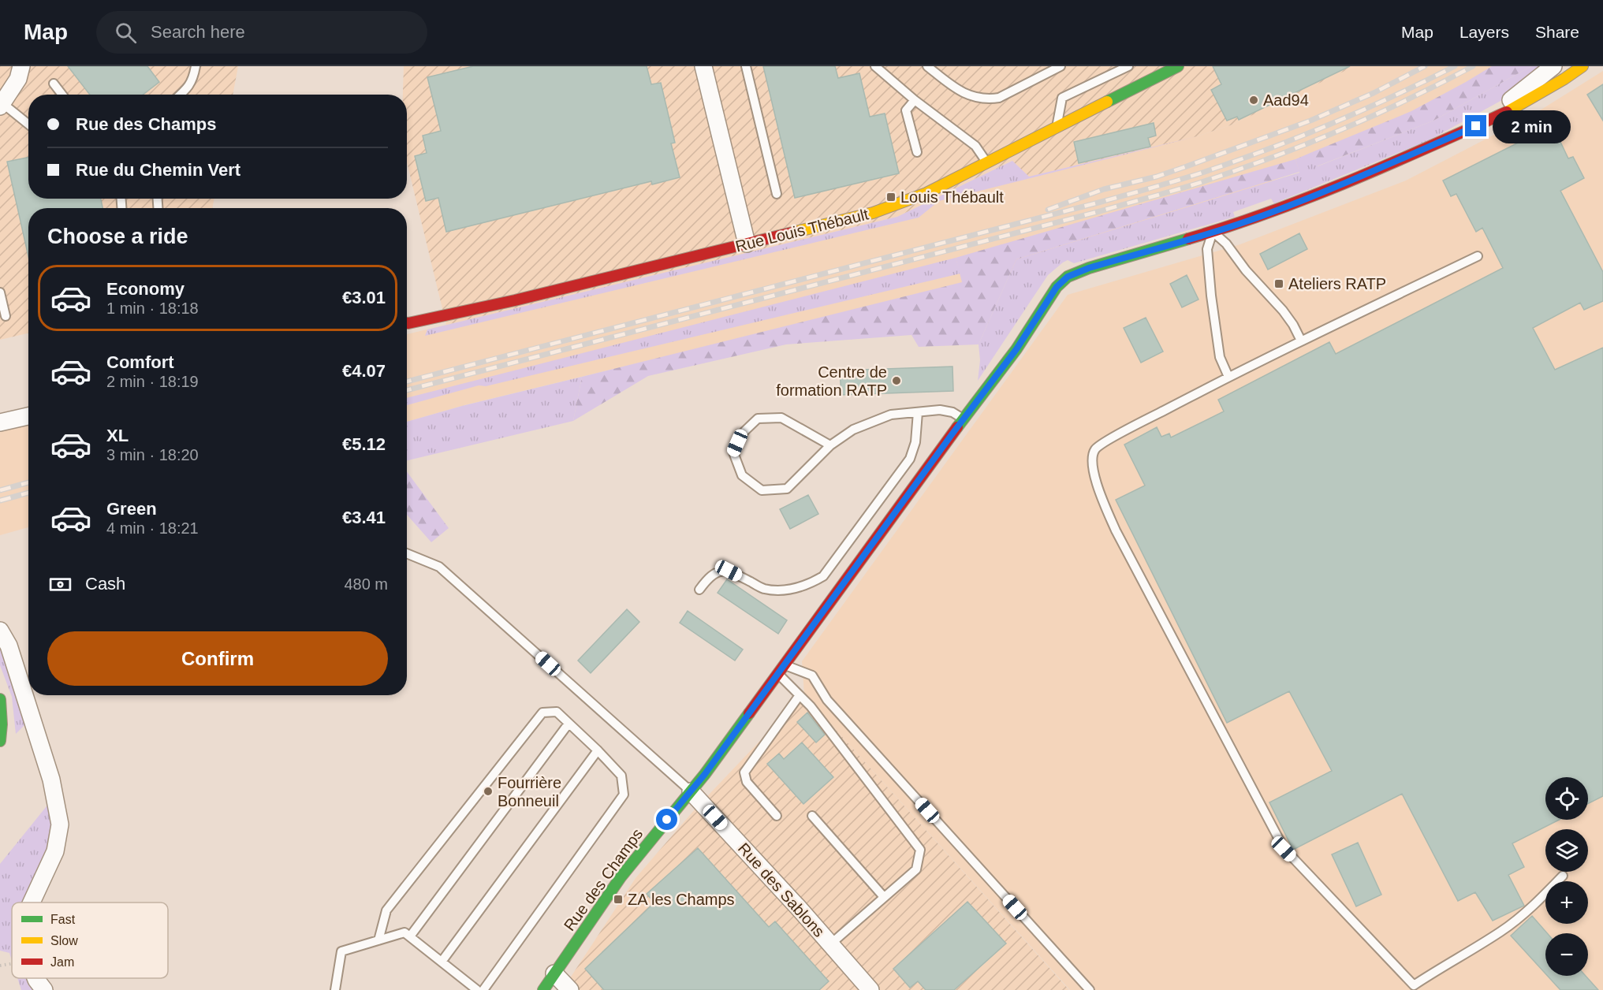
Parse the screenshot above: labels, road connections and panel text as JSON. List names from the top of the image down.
{
  "streets": {
    "main road": ["Rue Louis Thébault", "Rue des Champs"],
    "street": ["Rue des Sablons"]
  },
  "crossings": [
    ["Rue des Champs", "Rue des Sablons"]
  ],
  "places": {
    "other": ["Aad94", "Centre de formation RATP", "Fourrière Bonneuil"],
    "transit": ["Louis Thébault", "Ateliers RATP", "ZA les Champs"]
  },
  "legend": ["Fast", "Slow", "Jam"],
  "page": {
    "header": "Map",
    "search": "Search here",
    "nav": ["Map", "Layers", "Share"],
    "banner": ["Rue des Champs", "Rue du Chemin Vert"],
    "bubble": "2 min",
    "heading": "Choose a ride",
    "list": [
      {
        "name": "Economy",
        "note": "1 min · 18:18",
        "value": "€3.01"
      },
      {
        "name": "Comfort",
        "note": "2 min · 18:19",
        "value": "€4.07"
      },
      {
        "name": "XL",
        "note": "3 min · 18:20",
        "value": "€5.12"
      },
      {
        "name": "Green",
        "note": "4 min · 18:21",
        "value": "€3.41"
      }
    ],
    "pay": ["Cash", "480 m"],
    "buttons": "Confirm",
    "map_buttons": ["+", "−"]
  }
}
